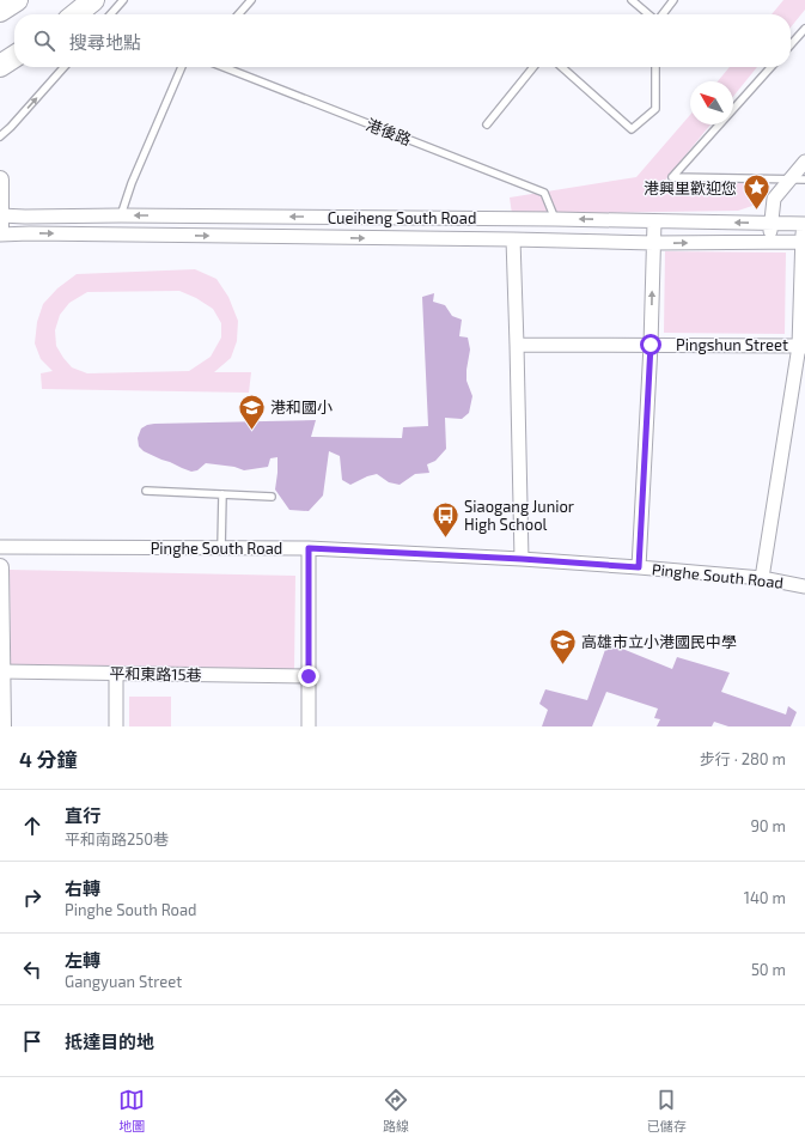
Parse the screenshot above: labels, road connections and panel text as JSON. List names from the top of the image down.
{
  "streets": {
    "street": [
      "Cueiheng South Road",
      "Pingshun Street",
      "Pinghe South Road",
      "平和東路15巷"
    ],
    "lane": ["港後路"]
  },
  "crossings": [
    ["港後路", "Cueiheng South Road"],
    ["Pingshun Street", "Pinghe South Road"]
  ],
  "places": {
    "place": ["港興里歡迎您"],
    "school or university": ["港和國小", "高雄市立小港國民中學"],
    "bus stop": ["Siaogang Junior High School"]
  },
  "north": "top left",
  "page": {
    "search": "搜尋地點",
    "heading": ["4 分鐘", "步行 · 280 m"],
    "list": [
      ["直行", "平和南路250巷", "90 m"],
      ["右轉", "Pinghe South Road", "140 m"],
      ["左轉", "Gangyuan Street", "50 m"],
      "抵達目的地"
    ],
    "nav": ["地圖", "路線", "已儲存"]
  }
}
